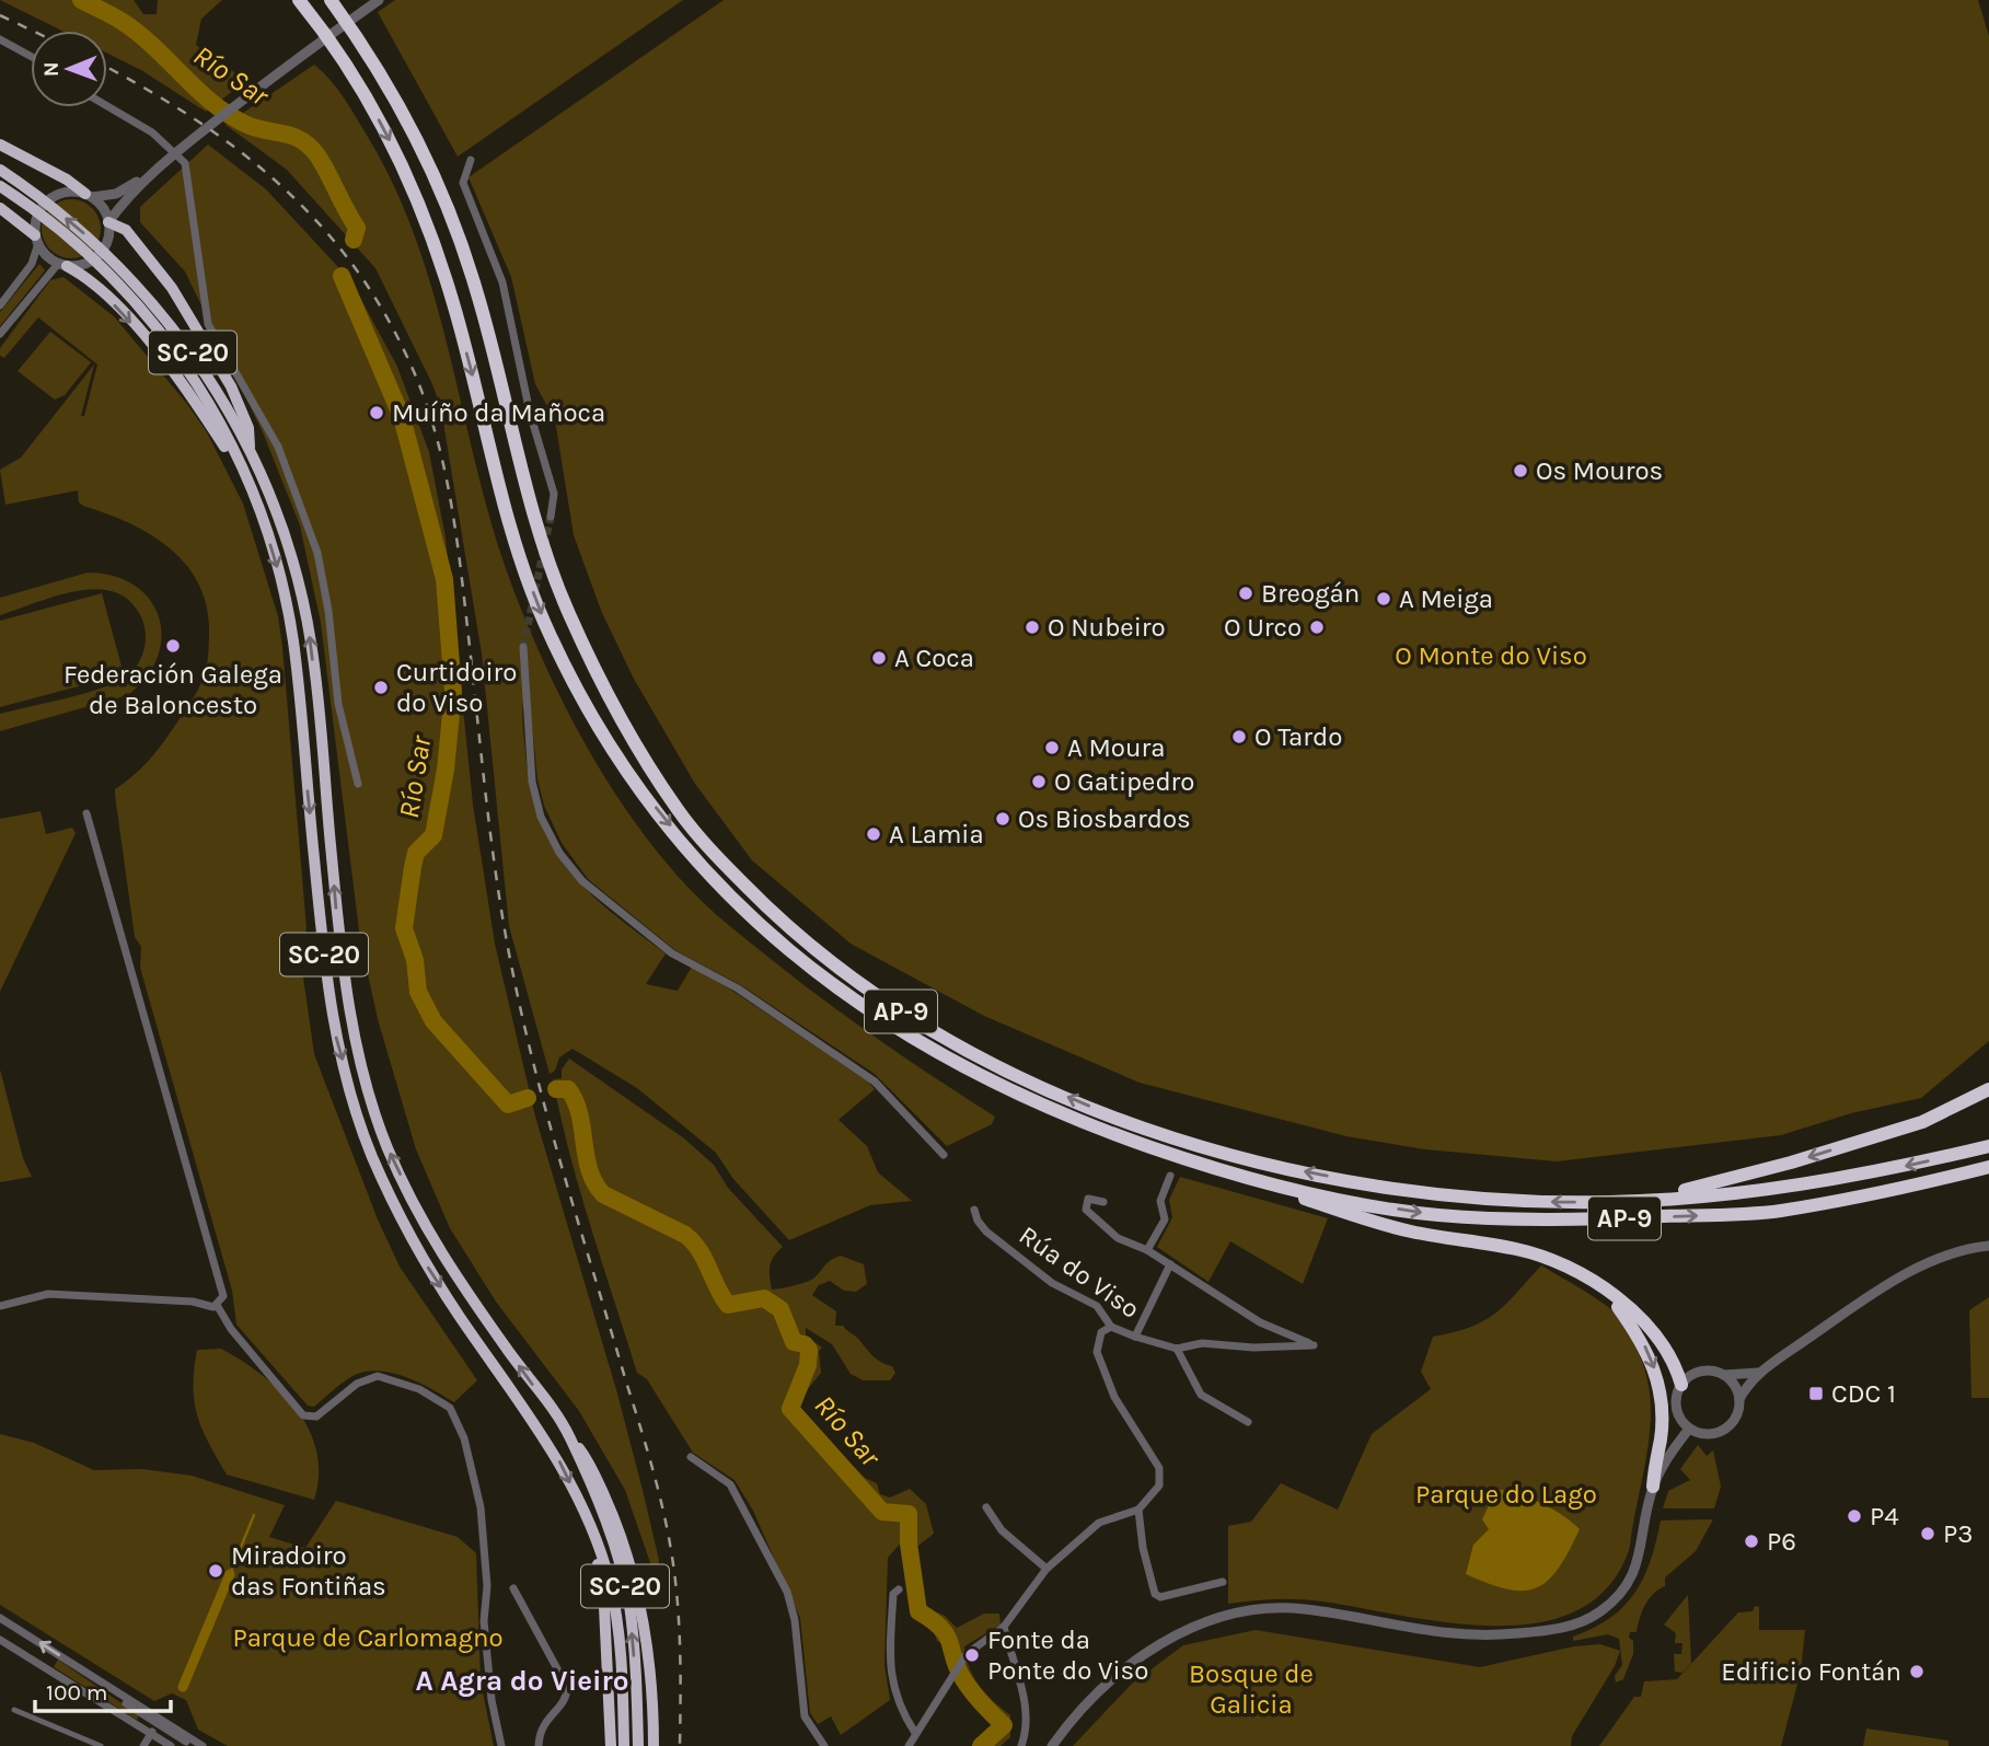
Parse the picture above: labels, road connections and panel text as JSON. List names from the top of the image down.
{
  "streets": {
    "highway": ["SC-20", "AP-9"],
    "street": ["Rúa do Viso"]
  },
  "districts": ["A Agra do Vieiro"],
  "water": ["Río Sar"],
  "parks": [
    "O Monte do Viso",
    "Parque do Lago",
    "Parque de Carlomagno",
    "Bosque de Galicia"
  ],
  "places": {
    "other": [
      "Muíño da Mañoca",
      "Os Mouros",
      "Breogán",
      "A Meiga",
      "O Nubeiro",
      "O Urco",
      "Federación Galega de Baloncesto",
      "A Coca",
      "Curtidoiro do Viso",
      "O Tardo",
      "A Moura",
      "O Gatipedro",
      "Os Biosbardos",
      "A Lamia",
      "P4",
      "P3",
      "P6",
      "Miradoiro das Fontiñas",
      "Fonte da Ponte do Viso",
      "Edificio Fontán"
    ],
    "transit": ["CDC 1"]
  },
  "scale_bar": "100 m",
  "north": "left"
}
